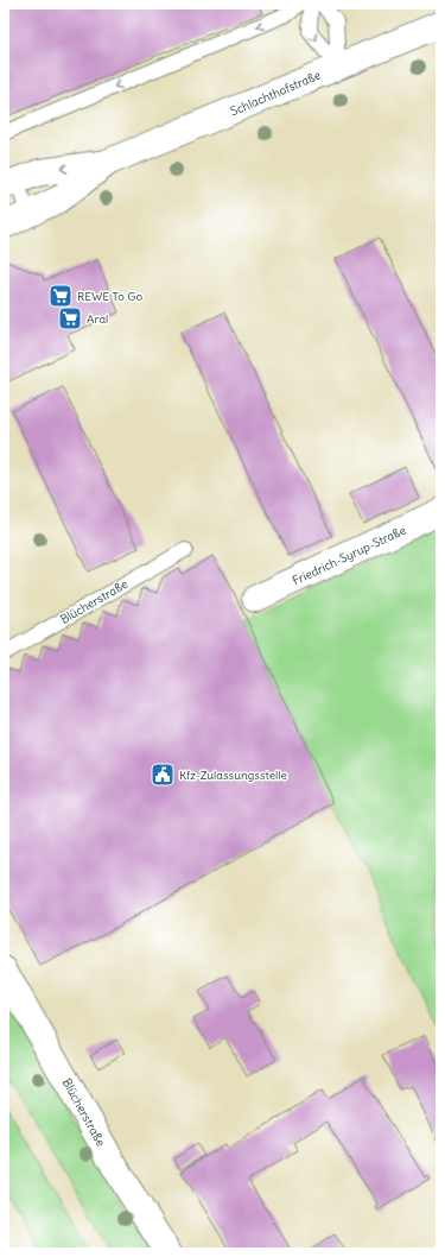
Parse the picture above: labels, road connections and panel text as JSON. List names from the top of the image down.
{
  "streets": {
    "main road": ["Schlachthofstraße", "Friedrich-Syrup-Straße", "Blücherstraße"]
  },
  "places": {
    "supermarket": ["REWE To Go", "Aral"],
    "public building": ["Kfz-Zulassungsstelle"]
  }
}
